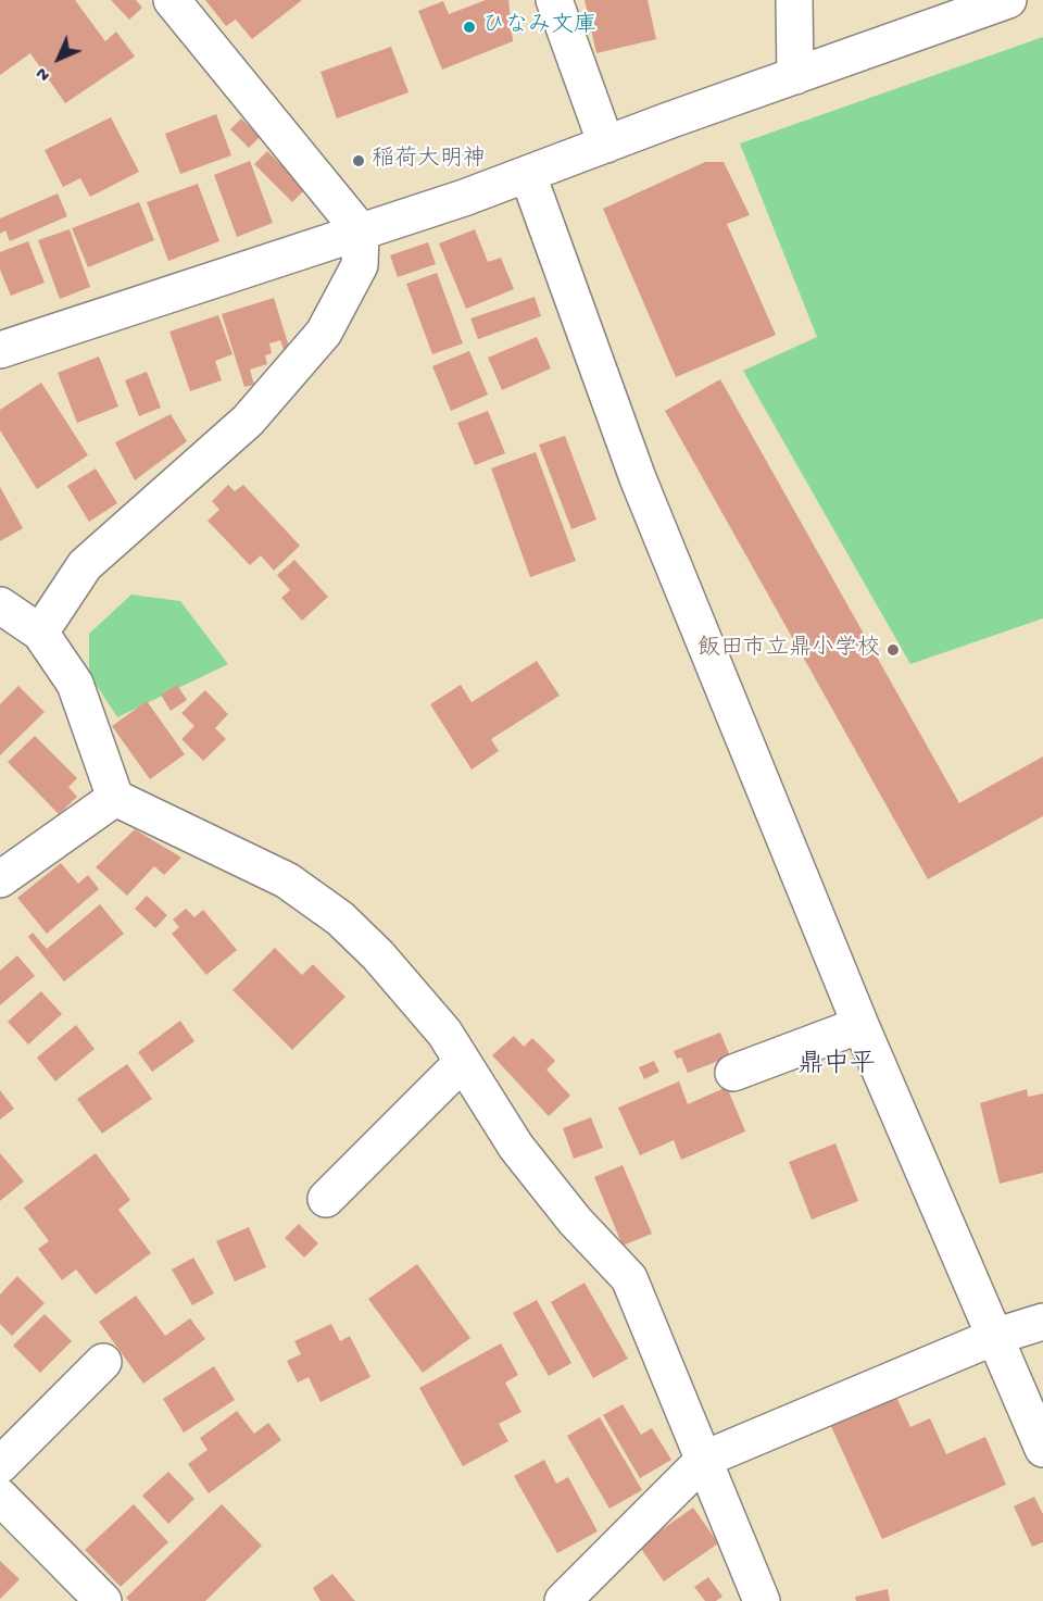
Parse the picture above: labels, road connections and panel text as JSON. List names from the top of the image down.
{
  "districts": ["鼎中平"],
  "places": ["ひなみ文庫", "稲荷大明神", "飯田市立鼎小学校"],
  "north": "bottom left"
}
